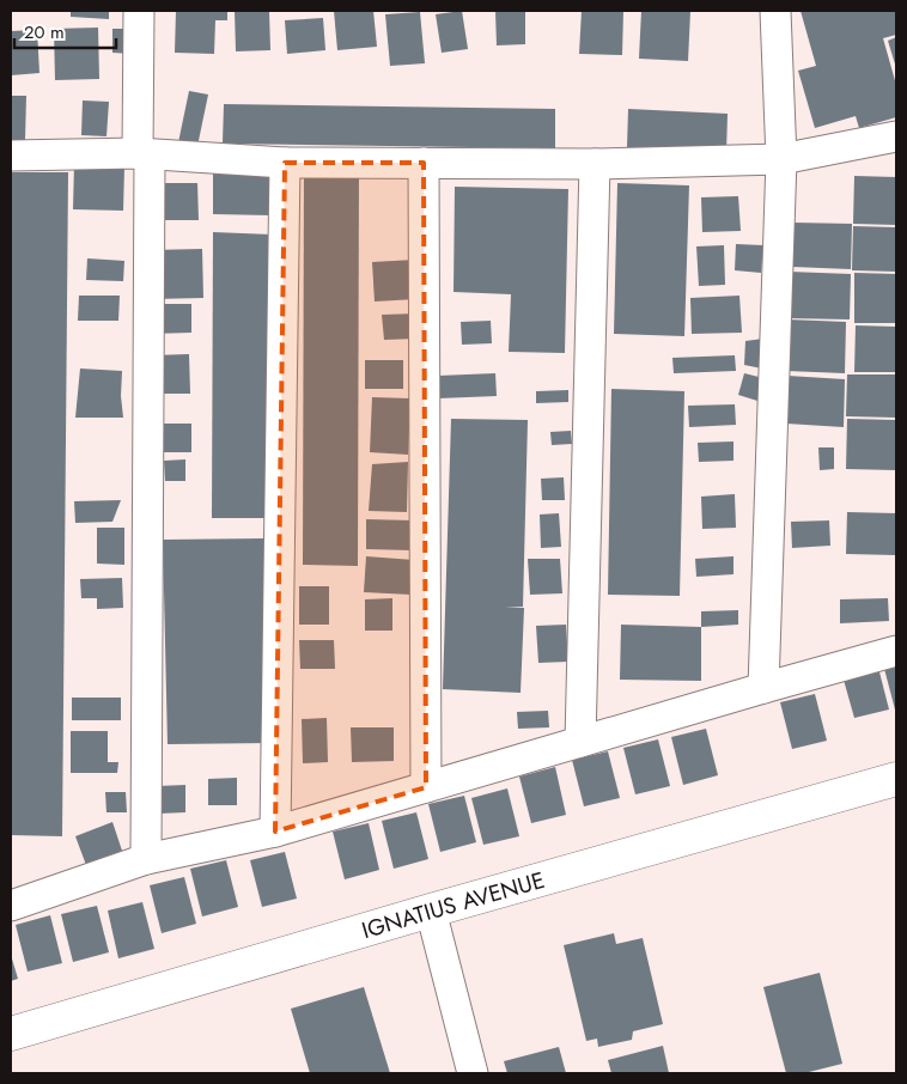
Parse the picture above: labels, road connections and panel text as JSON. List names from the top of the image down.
{
  "streets": {
    "street": ["IGNATIUS AVENUE"]
  },
  "scale_bar": "20 m"
}
